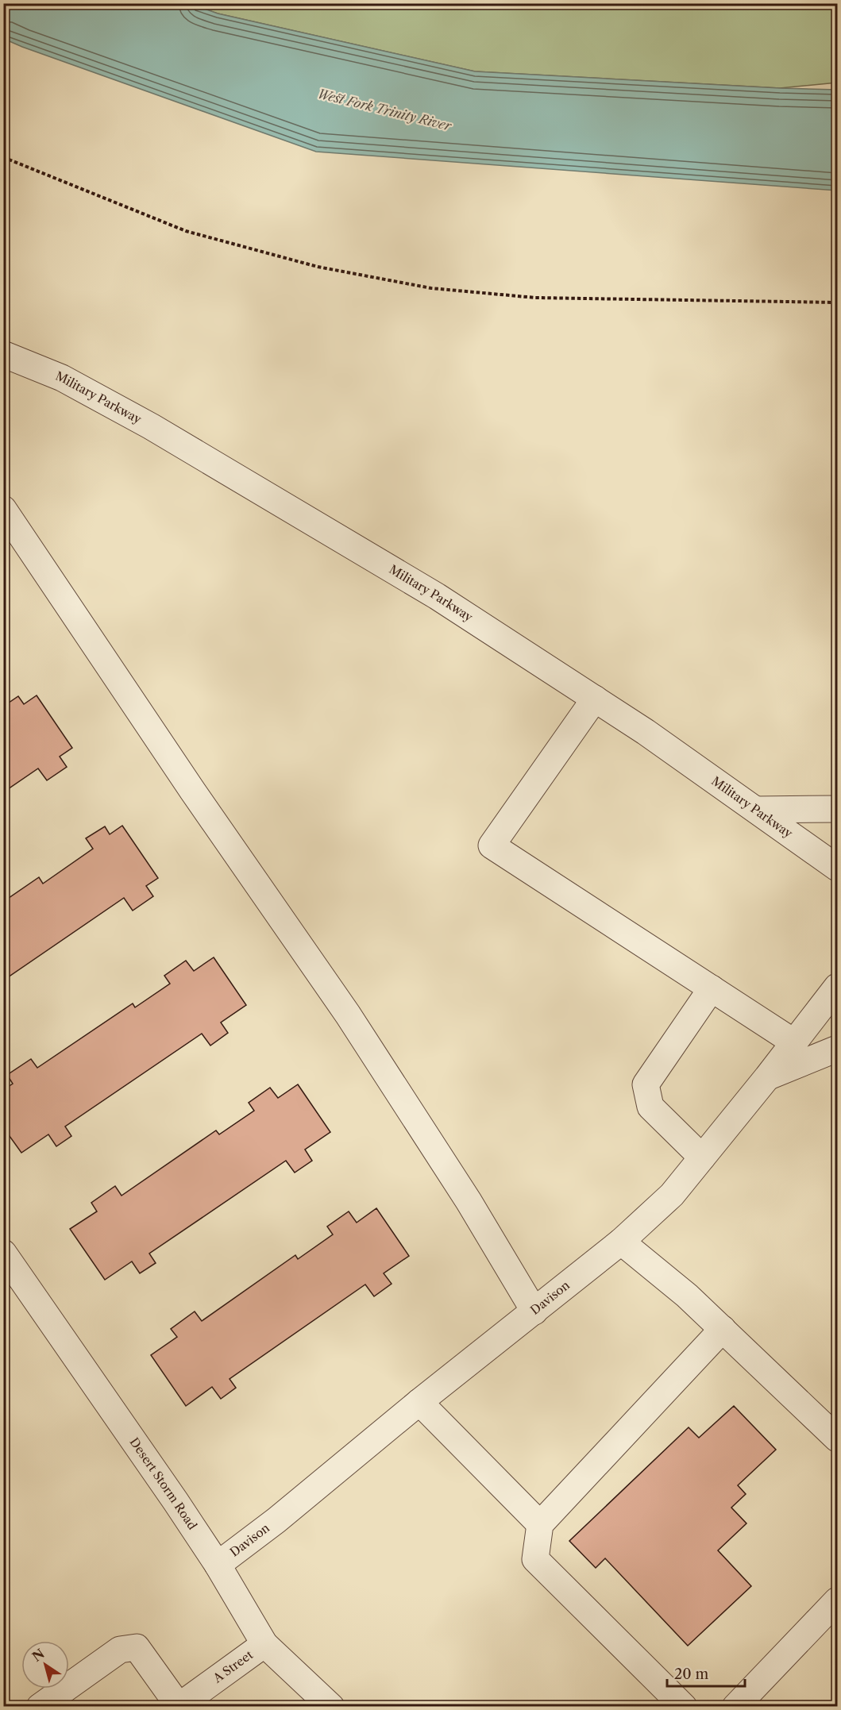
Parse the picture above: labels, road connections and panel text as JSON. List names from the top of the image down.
{
  "streets": {
    "street": [
      "Military Parkway",
      "Davison",
      "Desert Storm Road",
      "A Street"
    ]
  },
  "crossings": [
    ["Davison", "Desert Storm Road"],
    ["Desert Storm Road", "A Street"]
  ],
  "water": ["West Fork Trinity River"],
  "scale_bar": "20 m",
  "north": "top left"
}
